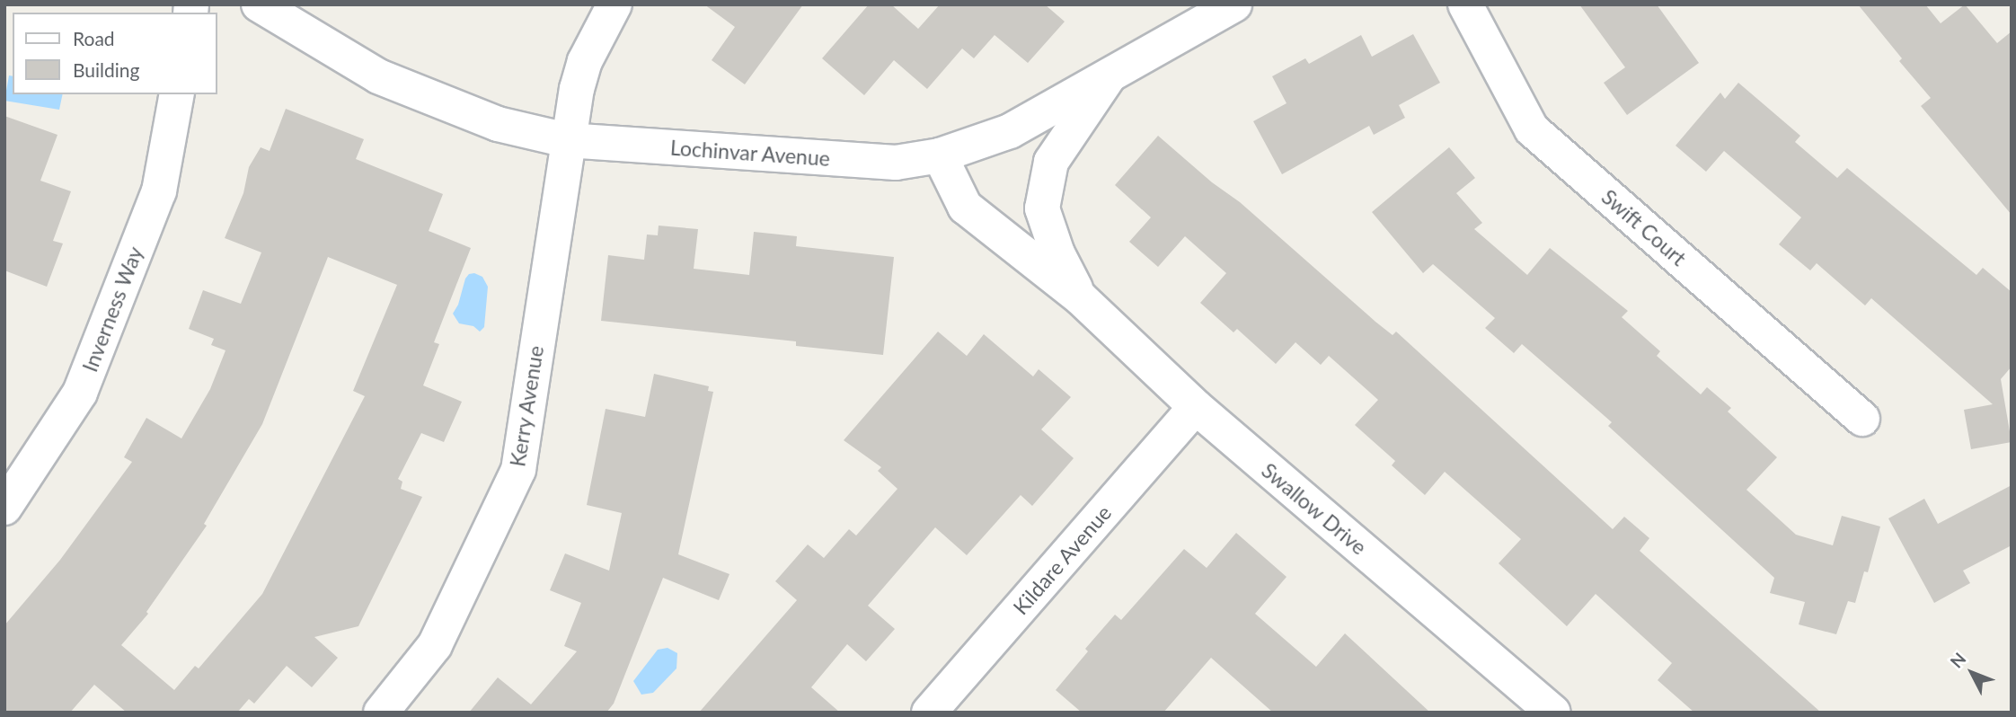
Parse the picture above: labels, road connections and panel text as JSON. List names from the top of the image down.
{
  "streets": {
    "street": [
      "Lochinvar Avenue",
      "Swift Court",
      "Inverness Way",
      "Kerry Avenue",
      "Swallow Drive",
      "Kildare Avenue"
    ]
  },
  "crossings": [
    ["Lochinvar Avenue", "Kerry Avenue"],
    ["Lochinvar Avenue", "Swallow Drive"],
    ["Swallow Drive", "Kildare Avenue"]
  ],
  "legend": ["Road", "Building"],
  "north": "top left"
}
